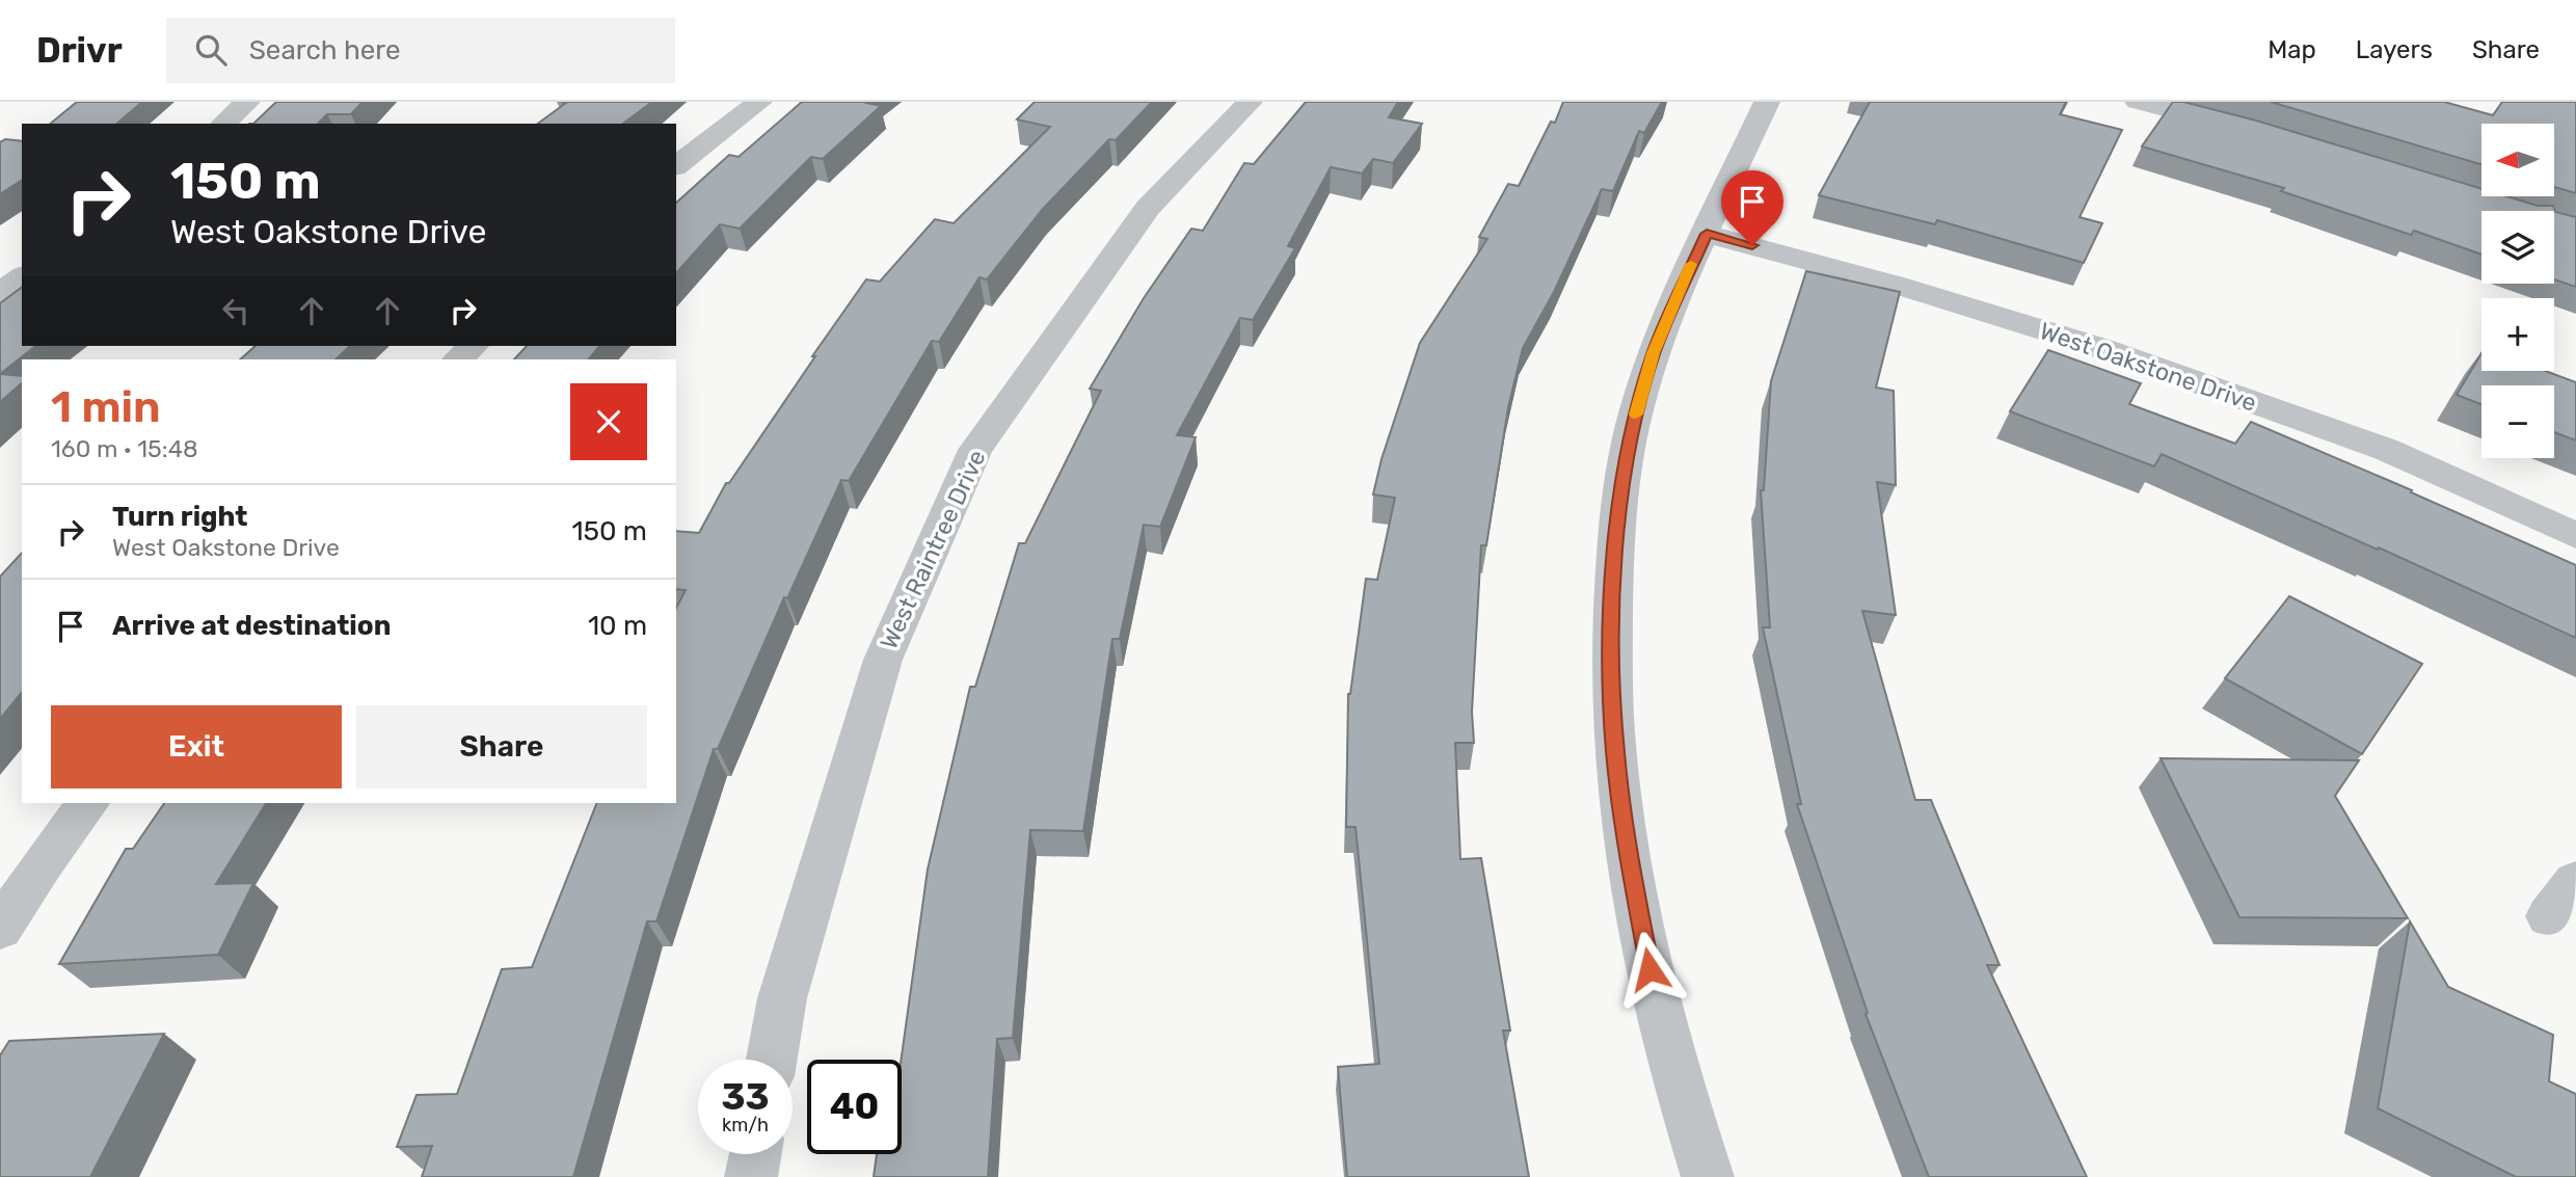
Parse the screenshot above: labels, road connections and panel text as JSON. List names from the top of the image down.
{
  "streets": {
    "street": ["West Oakstone Drive", "West Raintree Drive"]
  },
  "north": "left",
  "page": {
    "header": "Drivr",
    "search": "Search here",
    "nav": ["Map", "Layers", "Share"],
    "map_buttons": ["+", "−"],
    "turn": ["150 m", "West Oakstone Drive"],
    "heading": ["1 min", "160 m · 15:48"],
    "list": [
      {
        "name": "Turn right",
        "note": "West Oakstone Drive",
        "value": "150 m"
      },
      {
        "name": "Arrive at destination",
        "value": "10 m"
      }
    ],
    "buttons": ["Exit", "Share"],
    "speed": "33 km/h",
    "limit": "40"
  }
}
